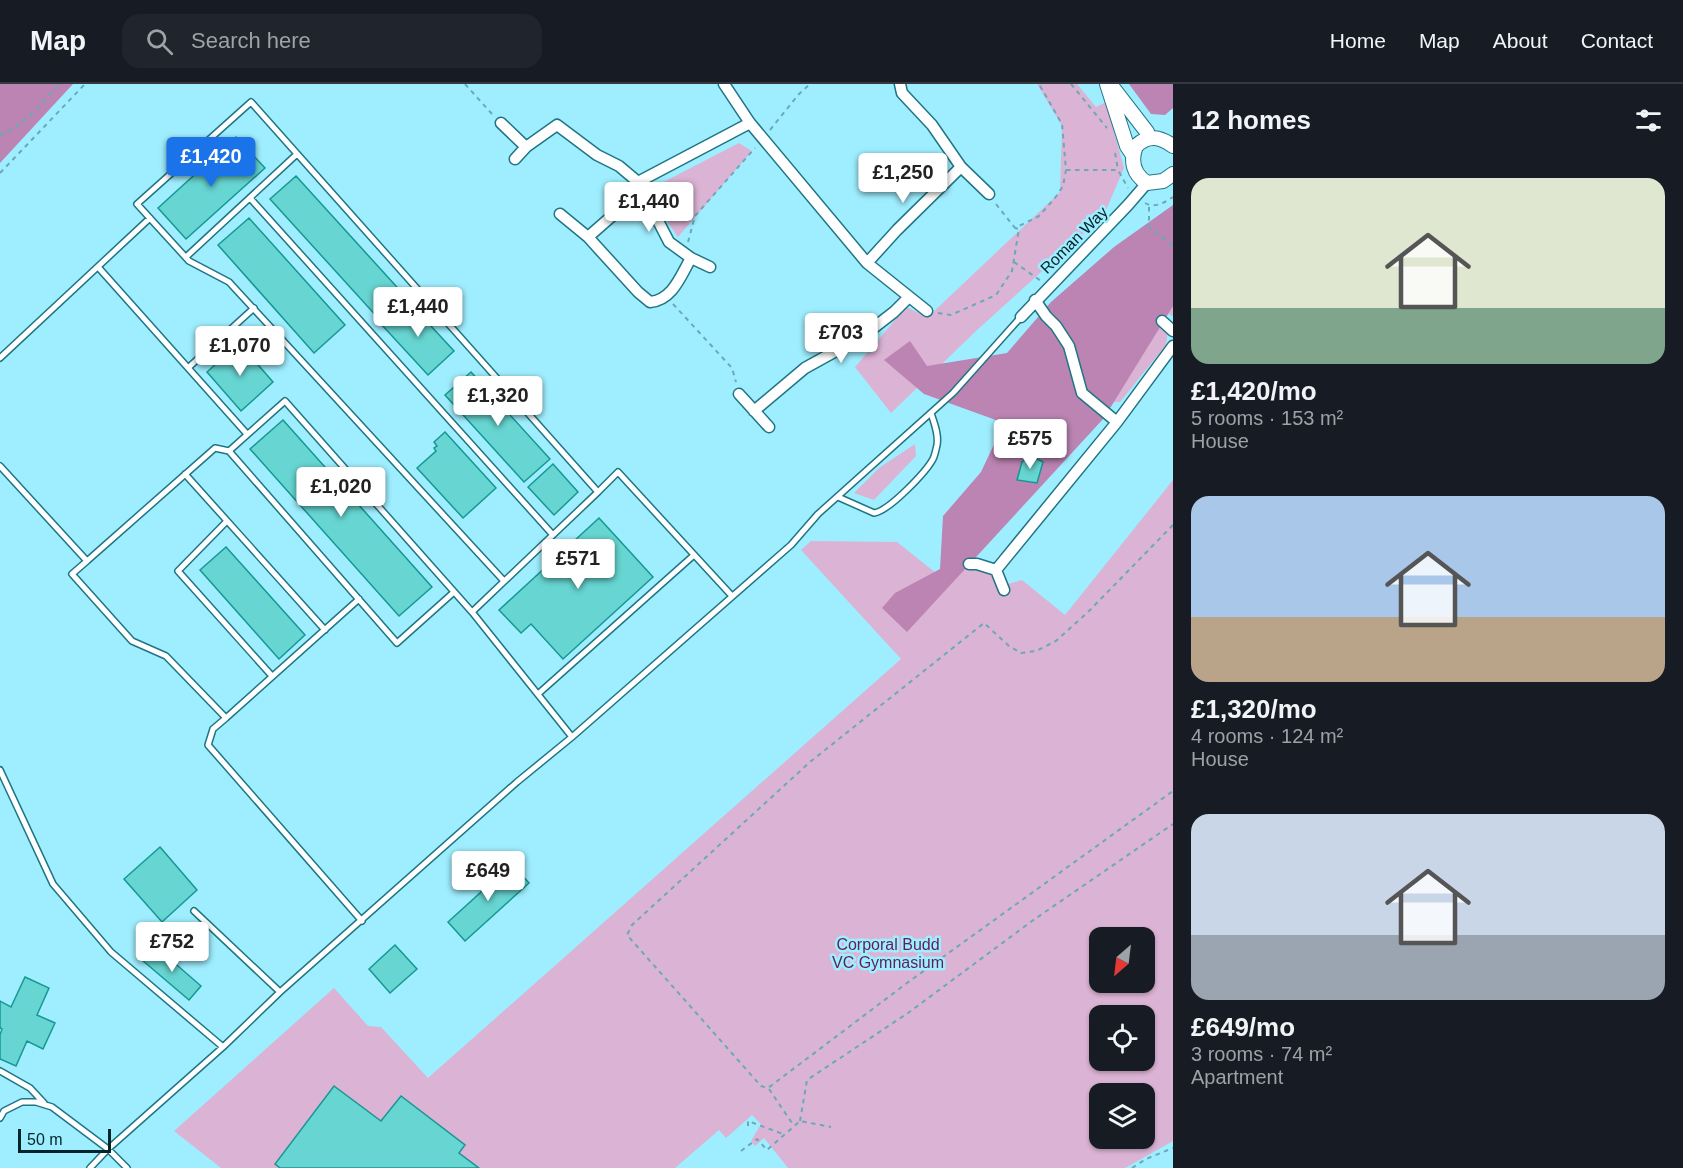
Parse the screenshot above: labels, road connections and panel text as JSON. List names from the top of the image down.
{
  "streets": {
    "street": ["Roman Way"]
  },
  "parks": ["Corporal Budd VC Gymnasium"],
  "scale_bar": "50 m",
  "north": "bottom left",
  "page": {
    "header": "Map",
    "search": "Search here",
    "nav": [
      "Home",
      "Map",
      "About",
      "Contact"
    ],
    "heading": "12 homes",
    "price": [
      "£1,420",
      "£1,250",
      "£1,440",
      "£1,440",
      "£703",
      "£1,070",
      "£1,320",
      "£575",
      "£1,020",
      "£571",
      "£649",
      "£752"
    ],
    "list": [
      {
        "name": "£1,420/mo",
        "note": "5 rooms · 153 m² · House"
      },
      {
        "name": "£1,320/mo",
        "note": "4 rooms · 124 m² · House"
      },
      {
        "name": "£649/mo",
        "note": "3 rooms · 74 m² · Apartment"
      }
    ],
    "scale": "50 m"
  }
}
